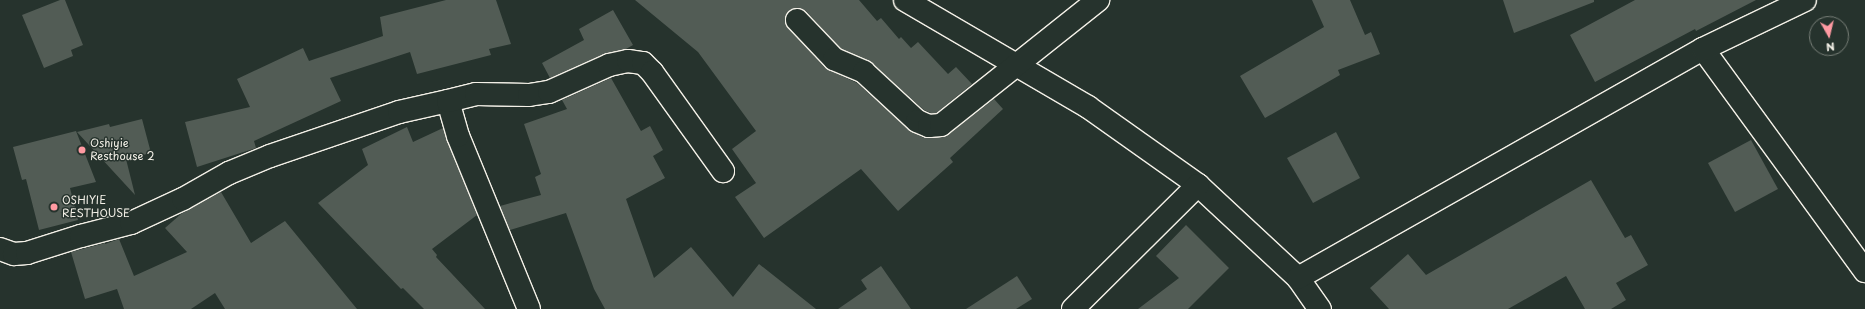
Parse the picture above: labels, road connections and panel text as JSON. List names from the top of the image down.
{
  "places": ["Oshiyie Resthouse 2", "OSHIYIE RESTHOUSE"],
  "north": "bottom"
}
